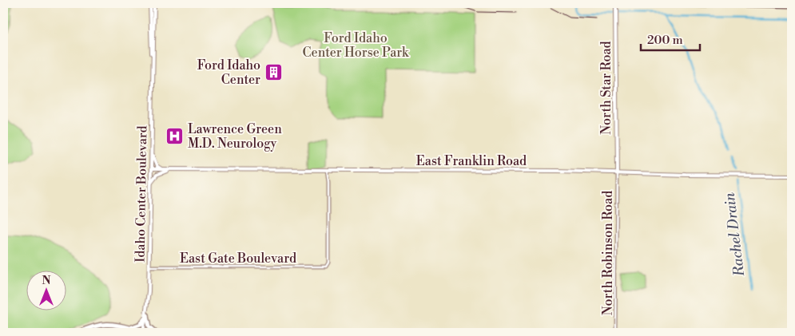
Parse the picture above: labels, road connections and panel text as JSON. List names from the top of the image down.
{
  "streets": {
    "main road": ["North Star Road", "East Franklin Road", "Idaho Center Boulevard"],
    "street": ["North Robinson Road", "East Gate Boulevard"]
  },
  "crossings": [
    ["North Star Road", "East Franklin Road"],
    ["North Star Road", "North Robinson Road"],
    ["East Franklin Road", "Idaho Center Boulevard"],
    ["East Franklin Road", "North Robinson Road"],
    ["East Franklin Road", "East Gate Boulevard"],
    ["Idaho Center Boulevard", "East Gate Boulevard"]
  ],
  "water": ["Rachel Drain"],
  "parks": ["Ford Idaho Center Horse Park"],
  "places": {
    "building": ["Ford Idaho Center"],
    "hospital": ["Lawrence Green M.D. Neurology"]
  },
  "scale_bar": "200 m",
  "north": "top"
}
